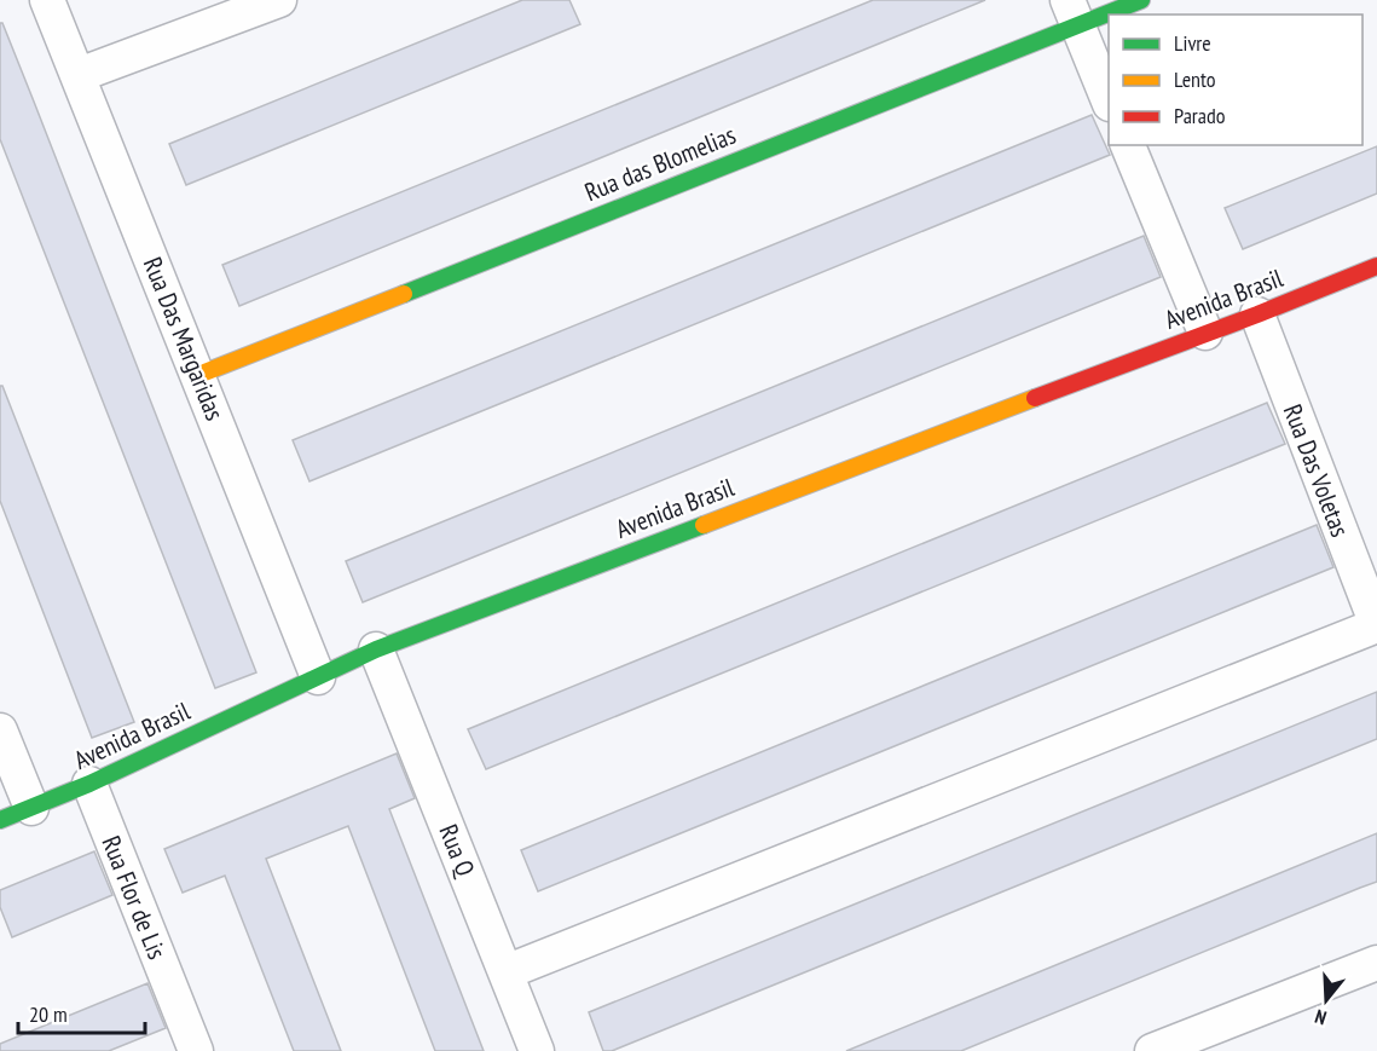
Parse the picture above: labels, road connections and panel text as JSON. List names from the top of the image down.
{
  "streets": {
    "street": [
      "Rua das Blomelias",
      "Avenida Brasil",
      "Rua Das Margaridas",
      "Rua Das Voletas",
      "Rua Q",
      "Rua Flor de Lis"
    ]
  },
  "crossings": [
    ["Rua das Blomelias", "Rua Das Margaridas"],
    ["Avenida Brasil", "Rua Das Margaridas"],
    ["Avenida Brasil", "Rua Das Voletas"],
    ["Avenida Brasil", "Rua Q"],
    ["Avenida Brasil", "Rua Flor de Lis"]
  ],
  "legend": ["Livre", "Lento", "Parado"],
  "scale_bar": "20 m",
  "north": "bottom"
}
